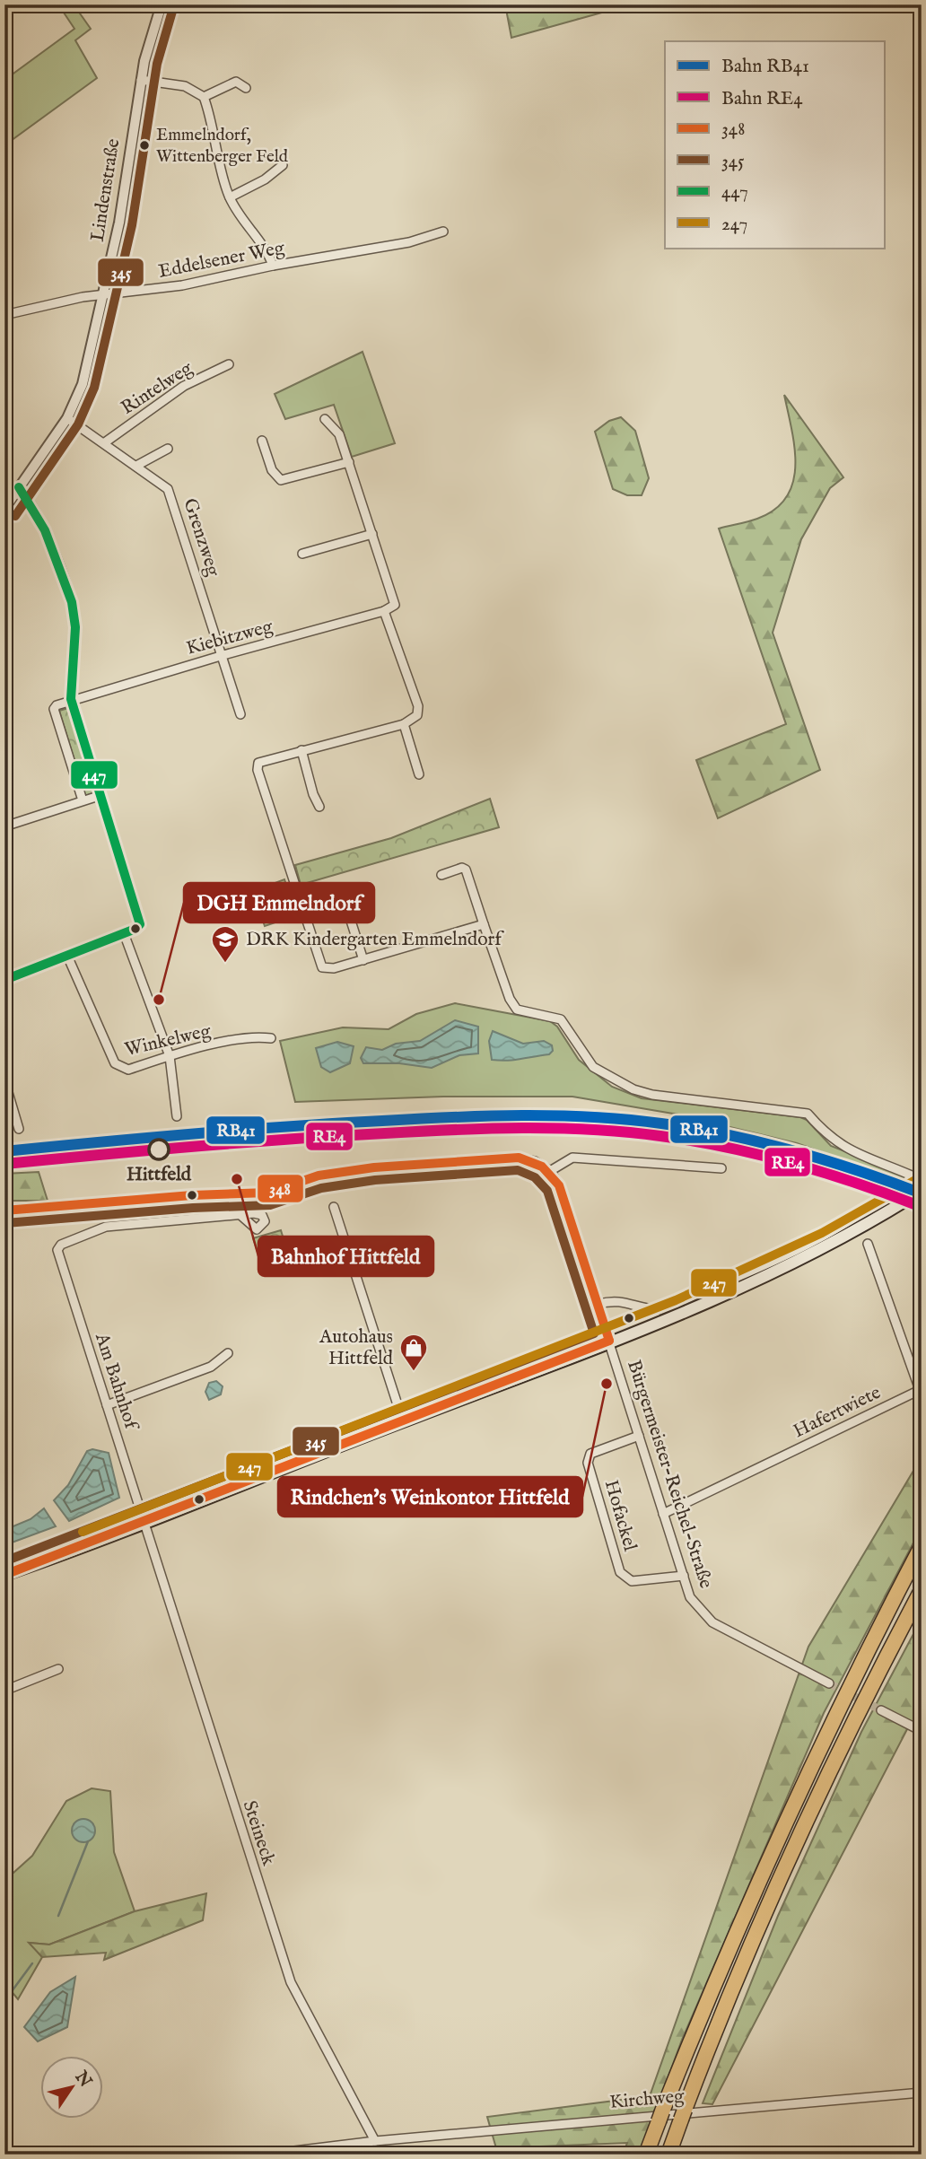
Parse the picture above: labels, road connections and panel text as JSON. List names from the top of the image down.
{
  "streets": {
    "street": [
      "Lindenstraße",
      "Eddelsener Weg",
      "Rintelweg",
      "Grenzweg",
      "Kiebitzweg",
      "Winkelweg",
      "Am Bahnhof",
      "Hafertwiete",
      "Bürgermeister-Reichel-Straße",
      "Hofackel",
      "Steineck",
      "Kirchweg"
    ]
  },
  "crossings": [
    ["Lindenstraße", "Eddelsener Weg"],
    ["Lindenstraße", "Grenzweg"],
    ["Rintelweg", "Grenzweg"],
    ["Grenzweg", "Kiebitzweg"],
    ["Am Bahnhof", "Steineck"],
    ["Hafertwiete", "Bürgermeister-Reichel-Straße"],
    ["Bürgermeister-Reichel-Straße", "Hofackel"],
    ["Steineck", "Kirchweg"]
  ],
  "places": {
    "other": [
      "Emmelndorf, Wittenberger Feld",
      "DGH Emmelndorf",
      "Hittfeld",
      "Bahnhof Hittfeld",
      "Rindchen's Weinkontor Hittfeld"
    ],
    "school or university": ["DRK Kindergarten Emmelndorf"],
    "shop": ["Autohaus Hittfeld"]
  },
  "lines": [
    "transit line 345",
    "transit line 447",
    "rail line RB41",
    "rail line RE4",
    "transit line 348",
    "transit line 247"
  ],
  "legend": [
    "Bahn RB41",
    "Bahn RE4",
    "348",
    "345",
    "447",
    "247"
  ],
  "north": "top right"
}
